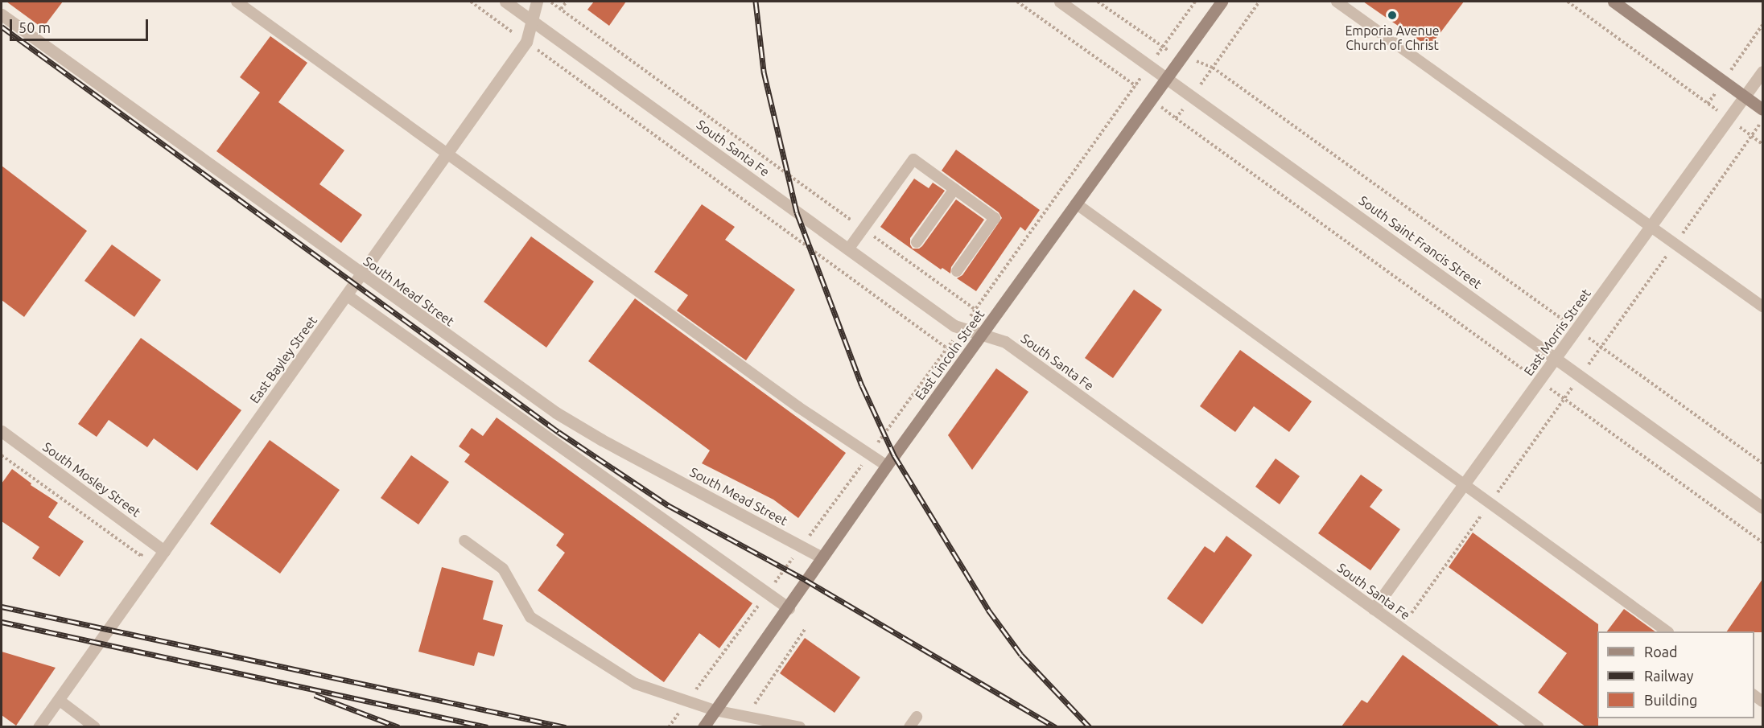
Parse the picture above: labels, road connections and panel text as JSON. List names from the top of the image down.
{
  "streets": {
    "street": [
      "South Santa Fe",
      "South Saint Francis Street",
      "South Mead Street",
      "East Morris Street",
      "East Lincoln Street",
      "East Bayley Street",
      "South Mosley Street"
    ]
  },
  "crossings": [
    ["South Santa Fe", "East Morris Street"],
    ["South Santa Fe", "East Lincoln Street"],
    ["South Santa Fe", "East Bayley Street"],
    ["South Saint Francis Street", "East Morris Street"],
    ["South Saint Francis Street", "East Lincoln Street"],
    ["South Mead Street", "East Lincoln Street"],
    ["South Mead Street", "East Bayley Street"],
    ["East Bayley Street", "South Mosley Street"]
  ],
  "places": ["Emporia Avenue Church of Christ"],
  "legend": ["Road", "Railway", "Building"],
  "scale_bar": "50 m"
}
